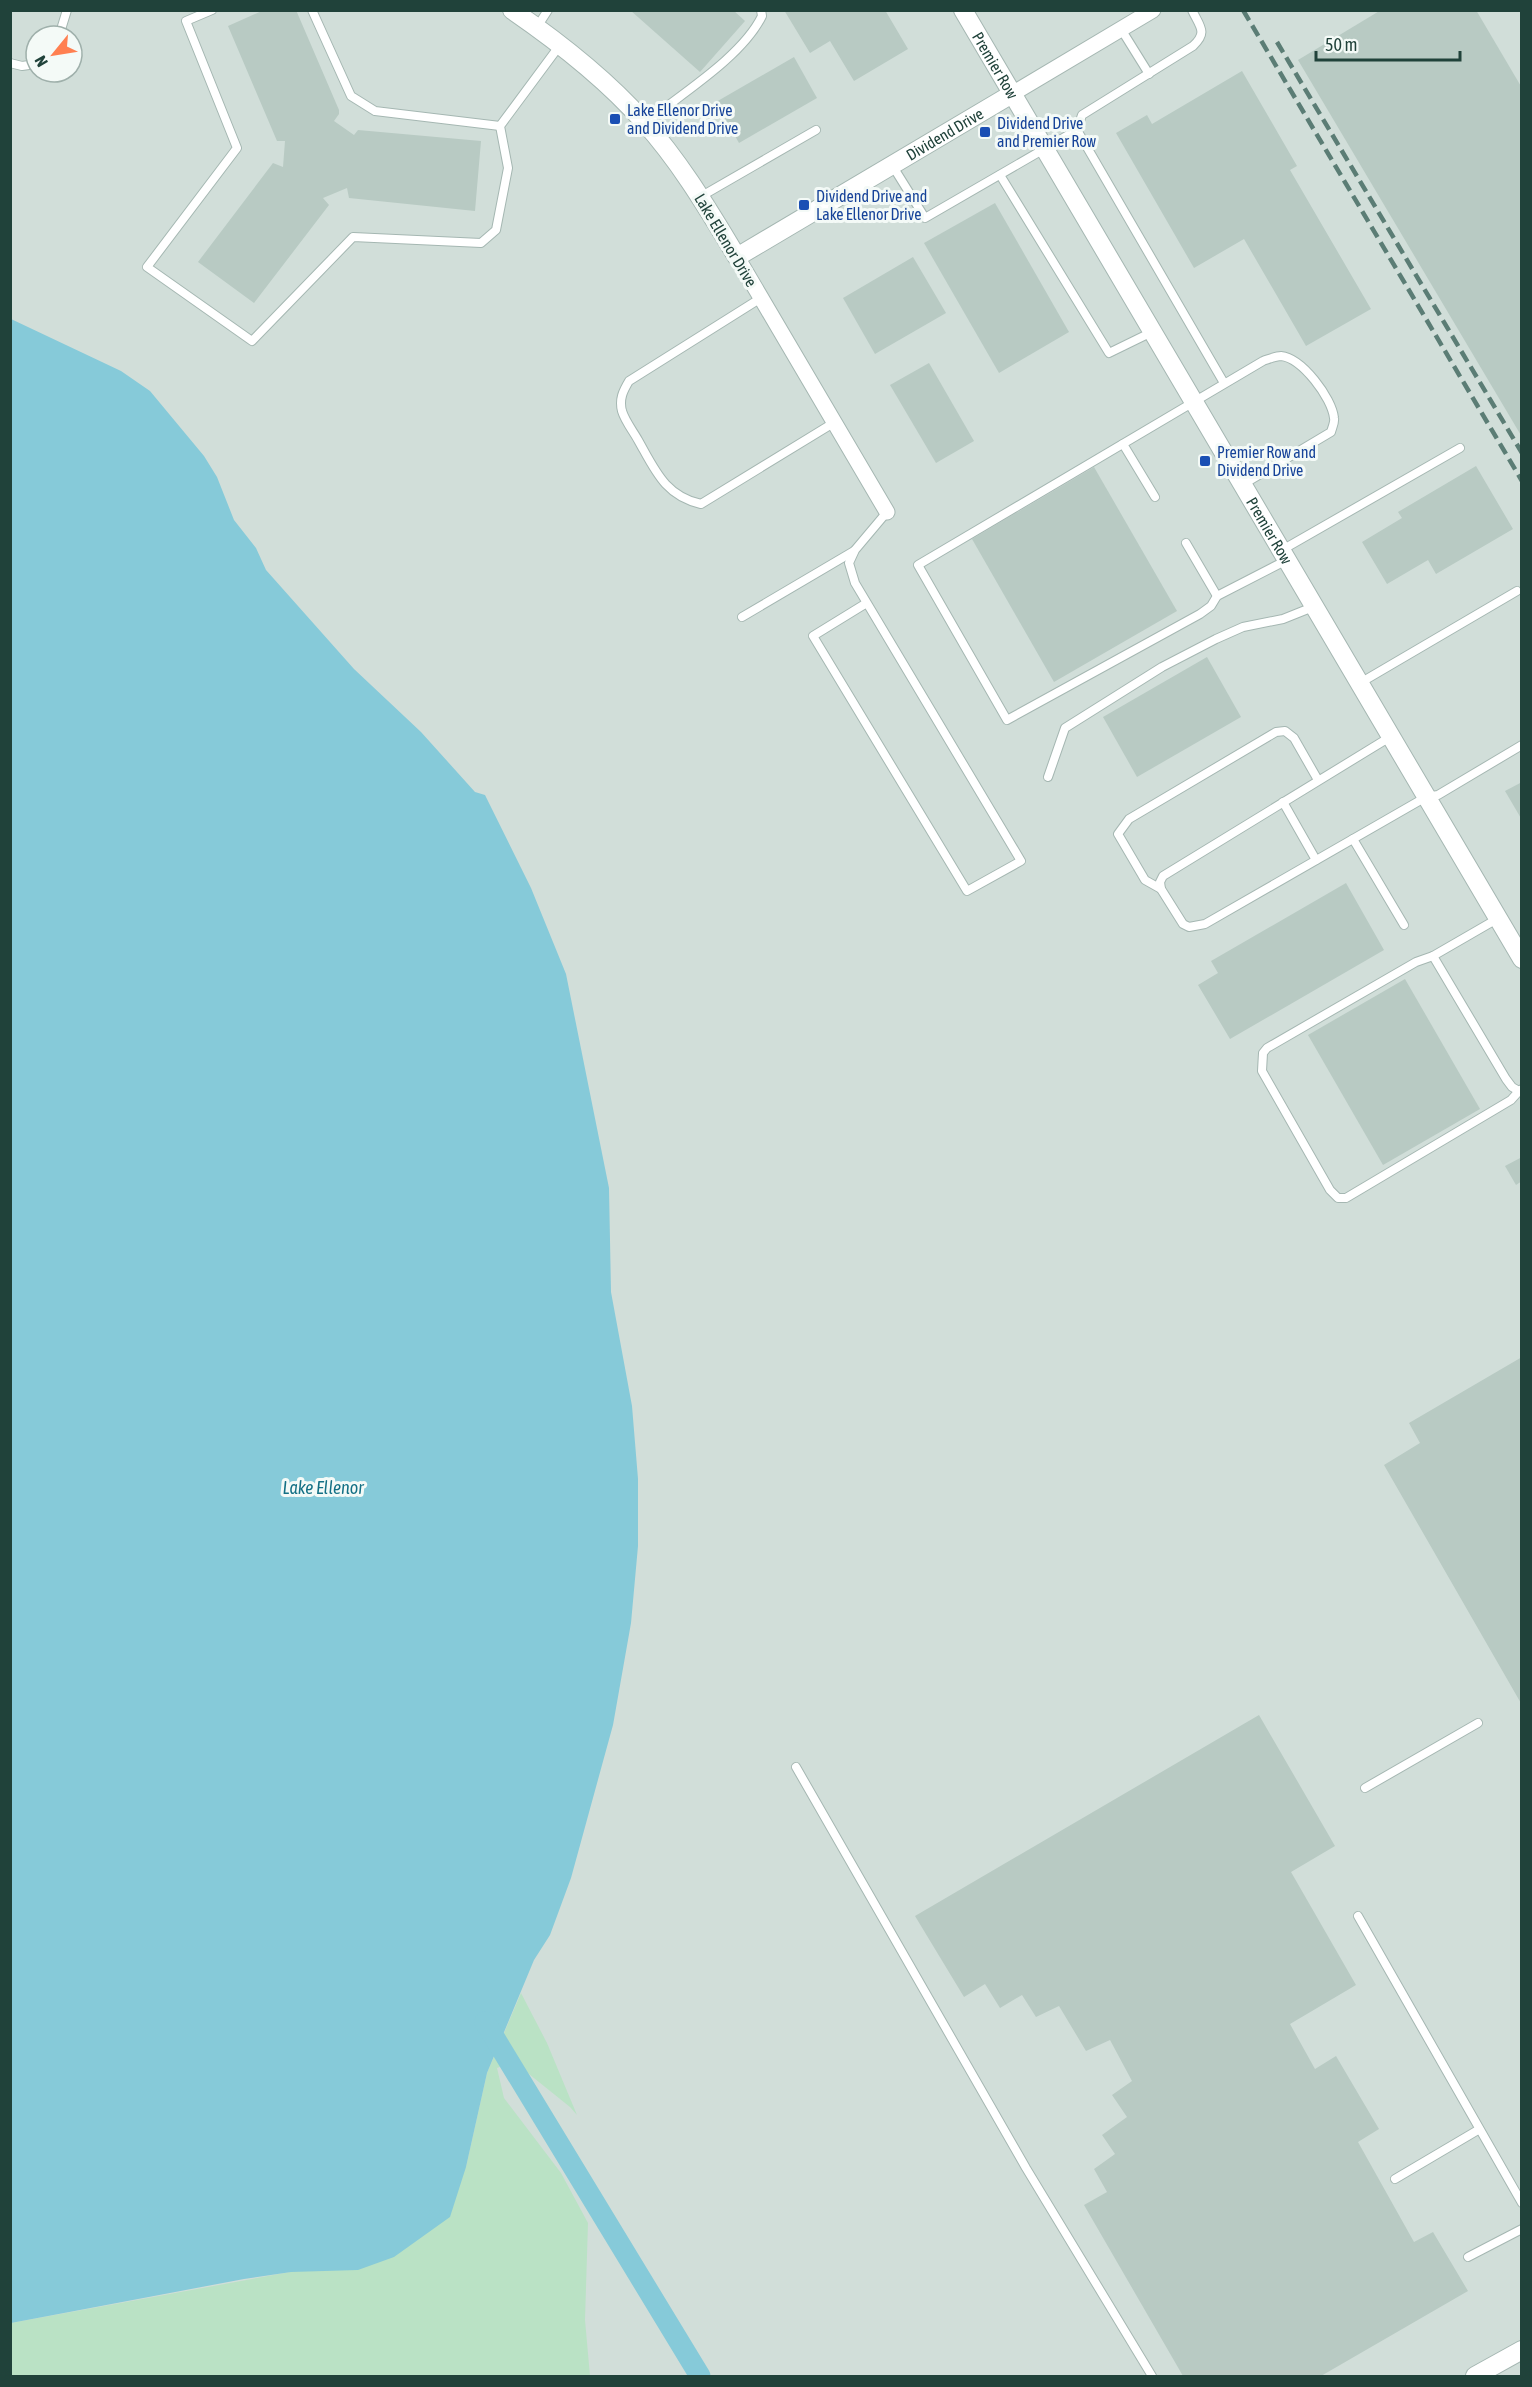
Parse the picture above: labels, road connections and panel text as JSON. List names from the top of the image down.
{
  "streets": {
    "street": ["Premier Row", "Dividend Drive", "Lake Ellenor Drive"]
  },
  "crossings": [
    ["Premier Row", "Dividend Drive"],
    ["Dividend Drive", "Lake Ellenor Drive"]
  ],
  "water": ["Lake Ellenor"],
  "places": {
    "transit": [
      "Lake Ellenor Drive and Dividend Drive",
      "Dividend Drive and Premier Row",
      "Dividend Drive and Lake Ellenor Drive",
      "Premier Row and Dividend Drive"
    ]
  },
  "scale_bar": "50 m",
  "north": "bottom left"
}
